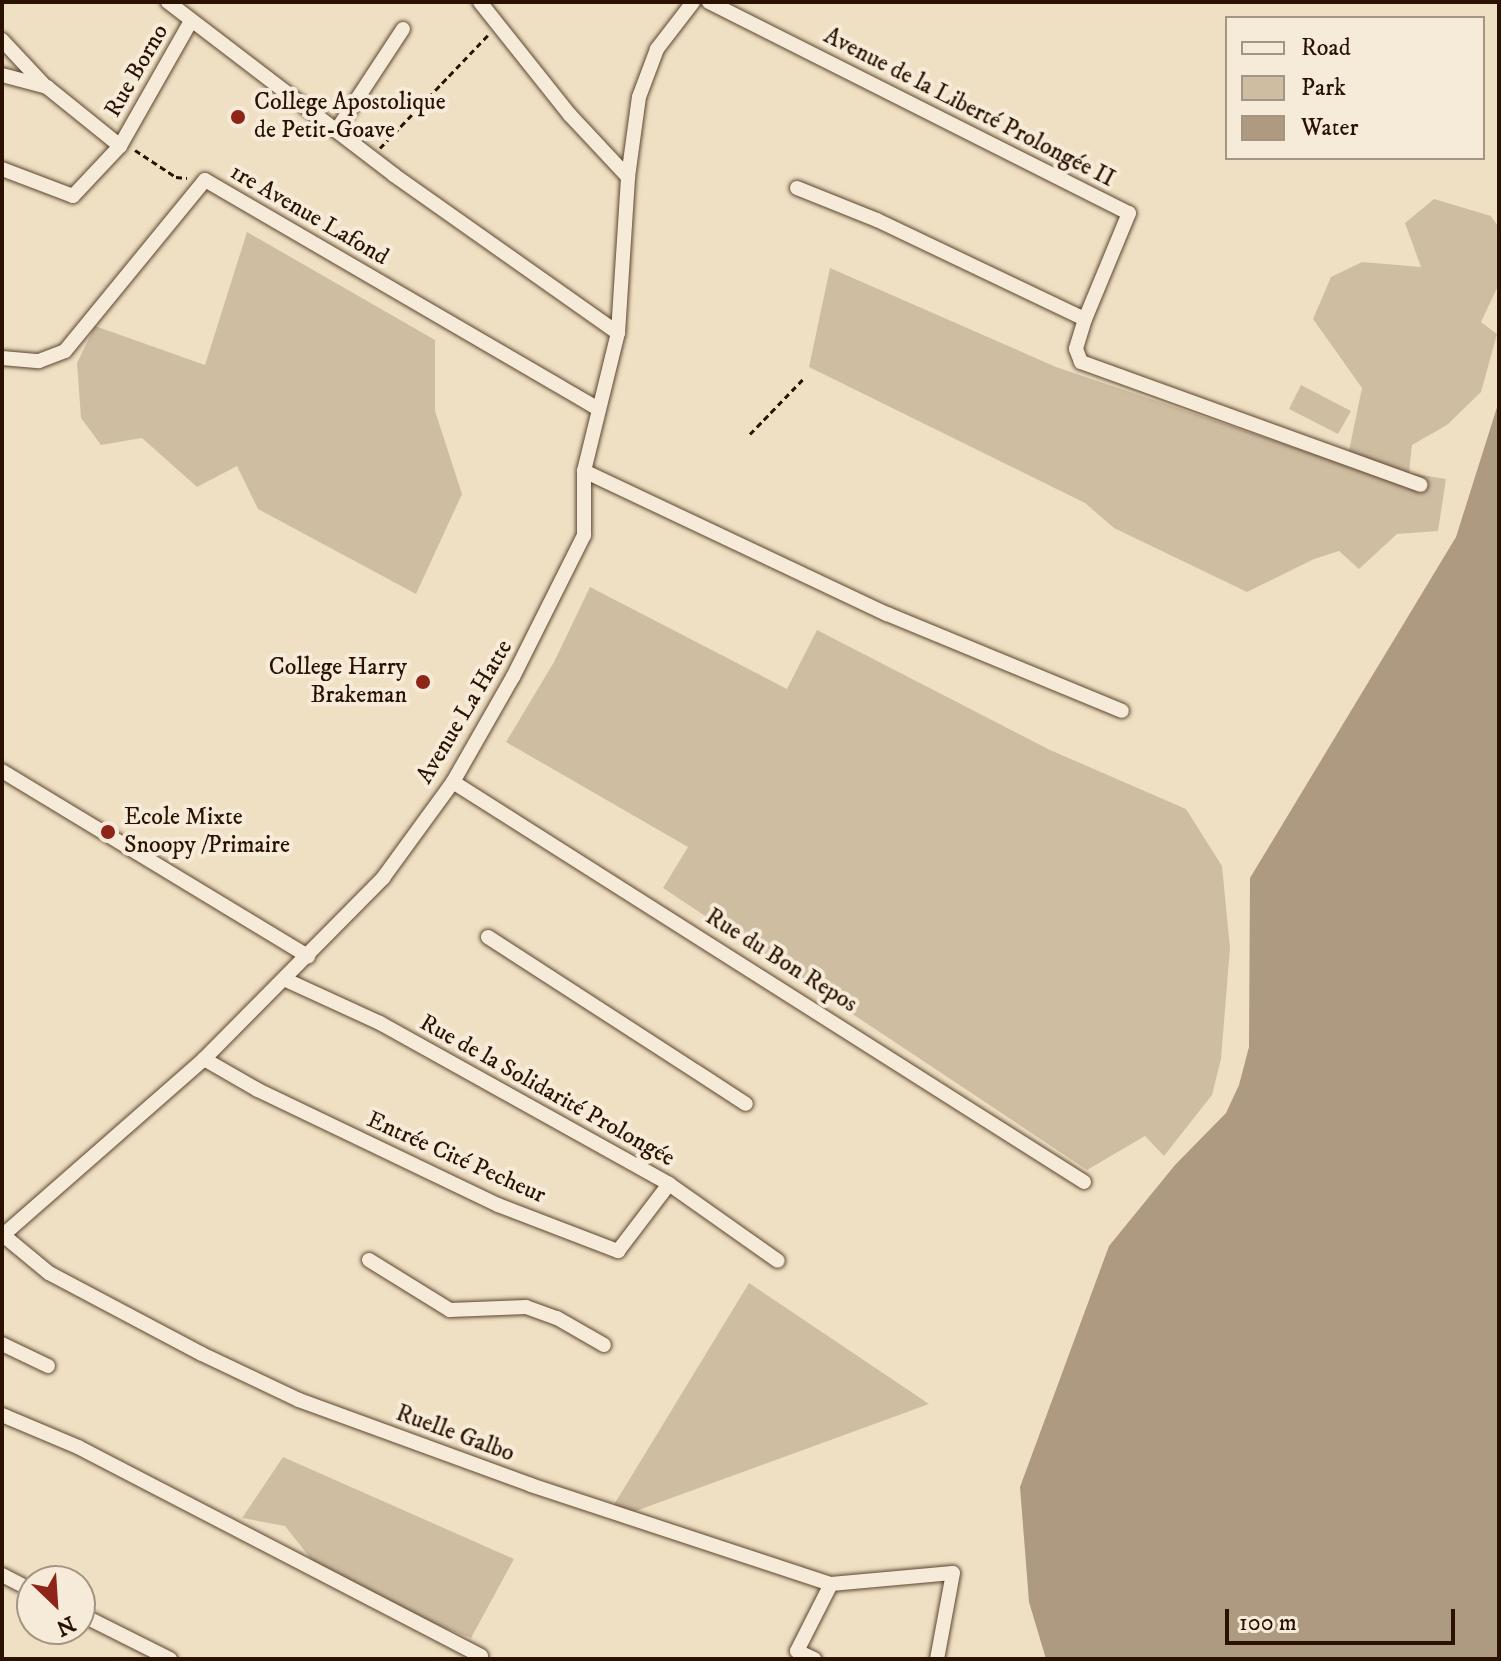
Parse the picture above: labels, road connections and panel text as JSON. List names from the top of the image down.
{
  "streets": {
    "street": [
      "Rue Borno",
      "Avenue de la Liberté Prolongée II",
      "1re Avenue Lafond",
      "Avenue La Hatte",
      "Rue du Bon Repos",
      "Rue de la Solidarité Prolongée",
      "Entrée Cité Pecheur",
      "Ruelle Galbo"
    ]
  },
  "crossings": [
    ["1re Avenue Lafond", "Avenue La Hatte"],
    ["Avenue La Hatte", "Rue du Bon Repos"],
    ["Avenue La Hatte", "Rue de la Solidarité Prolongée"],
    ["Avenue La Hatte", "Entrée Cité Pecheur"],
    ["Avenue La Hatte", "Ruelle Galbo"],
    ["Rue de la Solidarité Prolongée", "Entrée Cité Pecheur"]
  ],
  "places": ["College Apostolique de Petit-Goave", "College Harry Brakeman", "Ecole Mixte Snoopy /Primaire"],
  "legend": ["Road", "Park", "Water"],
  "scale_bar": "100 m",
  "north": "bottom right"
}
